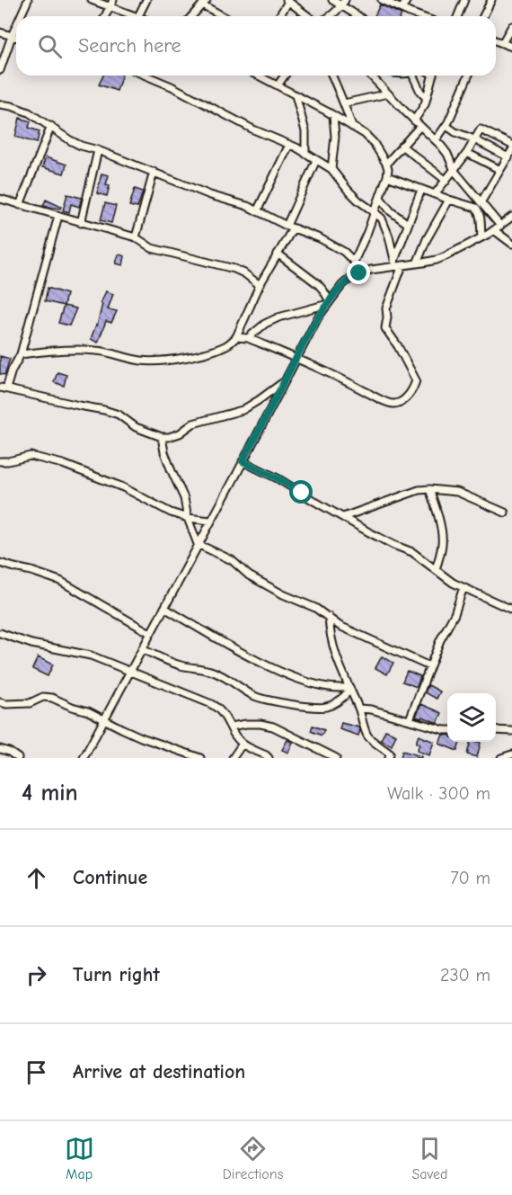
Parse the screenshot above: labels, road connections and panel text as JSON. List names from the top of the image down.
{
  "page": {
    "search": "Search here",
    "heading": ["4 min", "Walk · 300 m"],
    "list": [
      ["Continue", "70 m"],
      ["Turn right", "230 m"],
      "Arrive at destination"
    ],
    "nav": ["Map", "Directions", "Saved"]
  }
}
